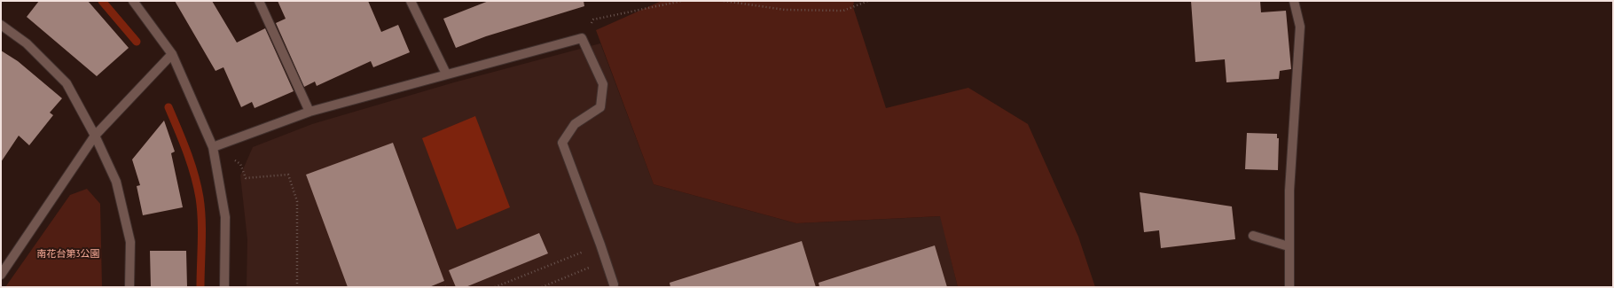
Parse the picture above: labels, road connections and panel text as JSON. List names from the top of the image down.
{
  "parks": ["南花台第3公園"]
}
